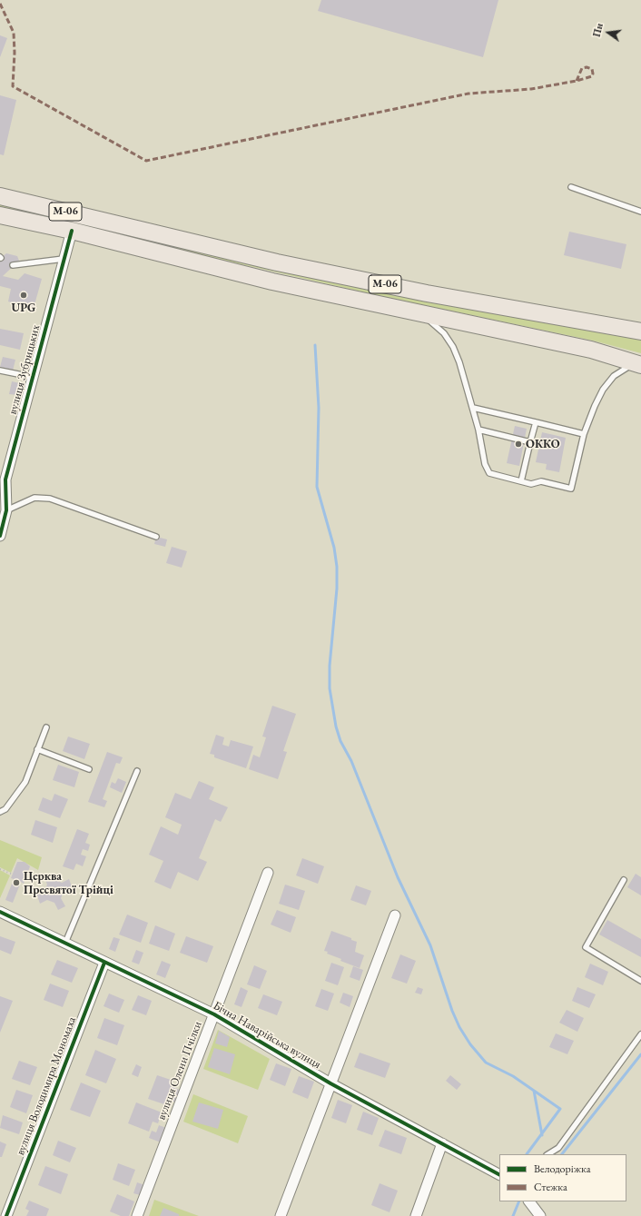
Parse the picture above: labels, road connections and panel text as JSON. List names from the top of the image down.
{
  "streets": {
    "highway": ["М-06"],
    "street": [
      "вулиця Зубрицьких",
      "Бічна Наварійська вулиця",
      "вулиця Олени Пчілки",
      "вулиця Володимира Мономаха"
    ]
  },
  "crossings": [
    ["М-06", "вулиця Зубрицьких"],
    ["Бічна Наварійська вулиця", "вулиця Олени Пчілки"],
    ["Бічна Наварійська вулиця", "вулиця Володимира Мономаха"]
  ],
  "places": ["UPG", "ОККО", "Церква Пресвятої Трійці"],
  "legend": ["Велодоріжка", "Стежка"],
  "north": "left"
}
